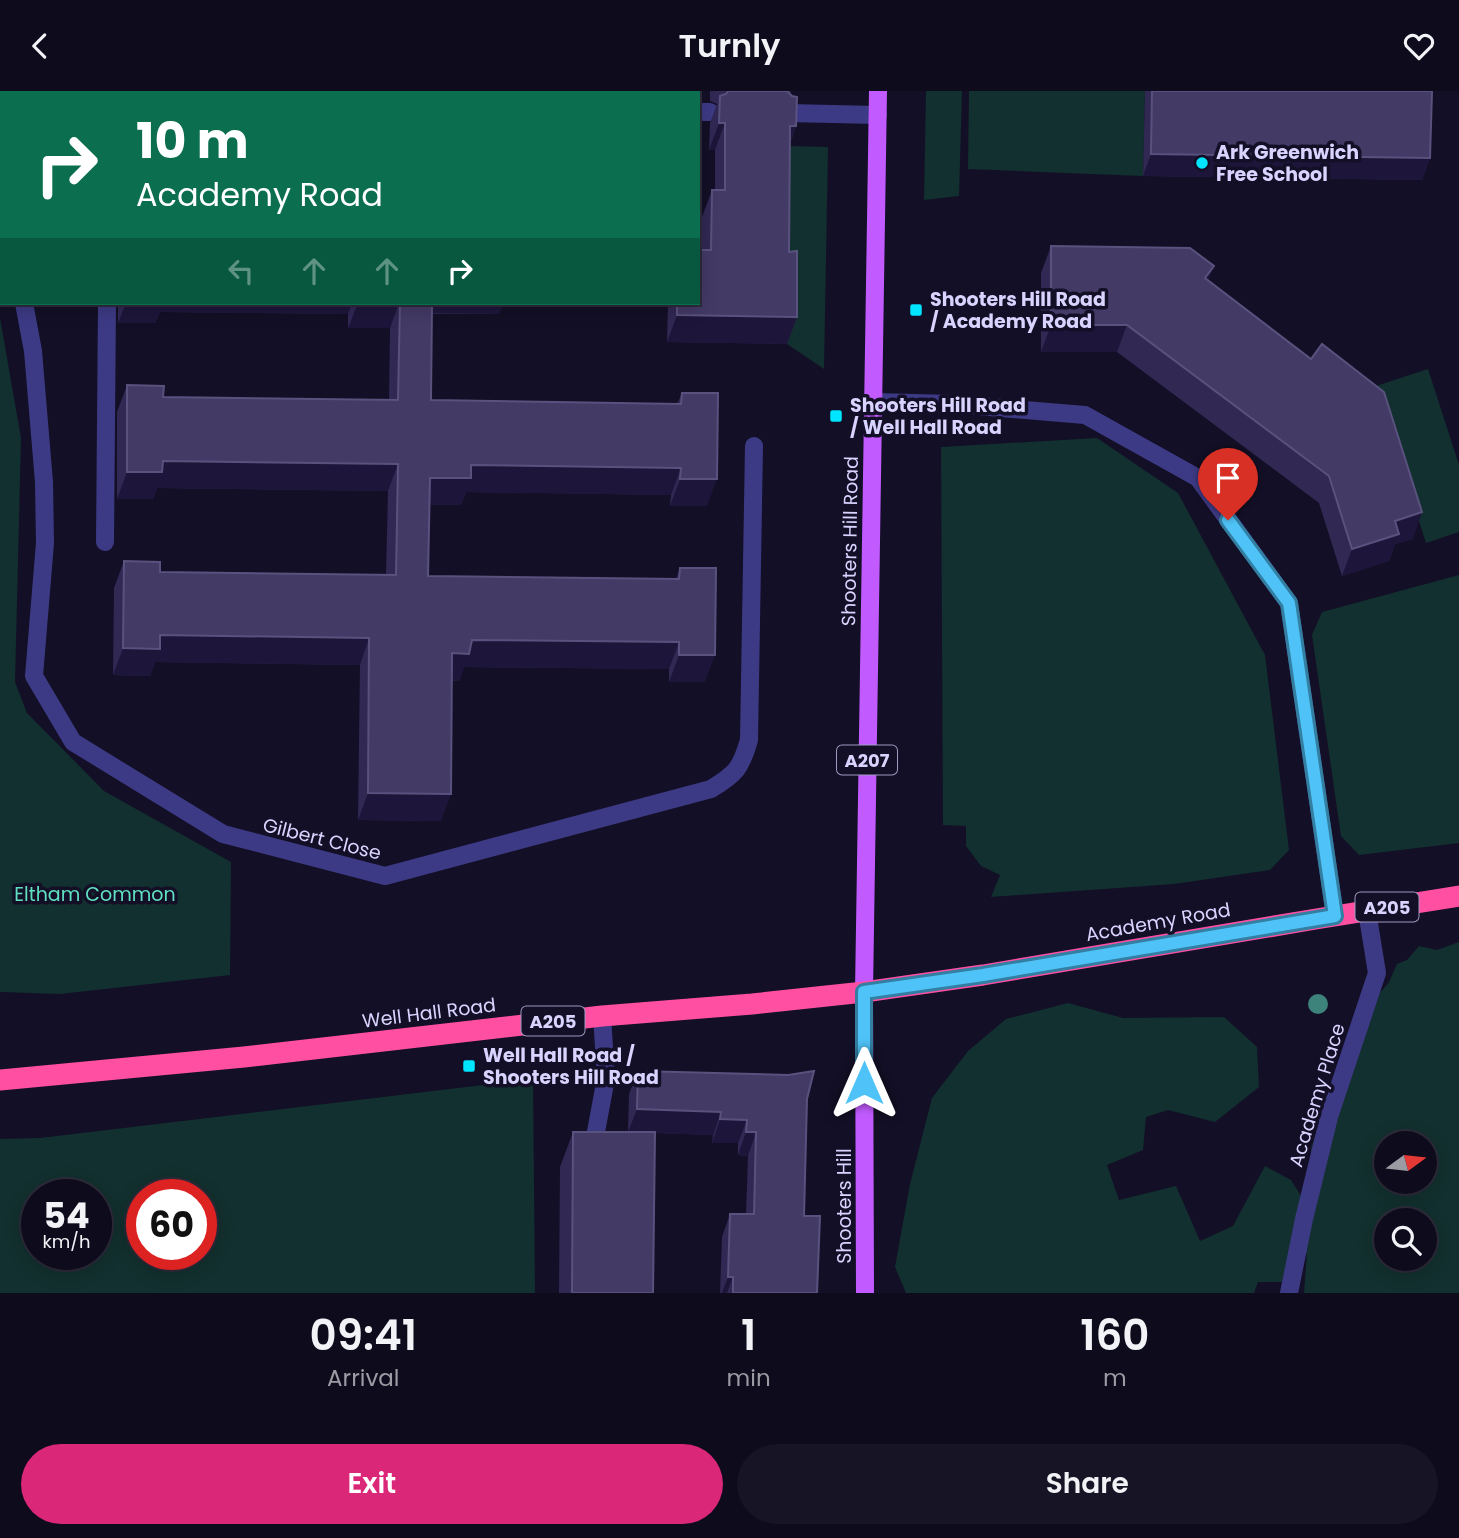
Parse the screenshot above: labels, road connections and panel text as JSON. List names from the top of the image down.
{
  "streets": {
    "highway": ["A205", "Academy Road", "Well Hall Road"],
    "main road": ["Shooters Hill Road", "A207", "Shooters Hill"],
    "street": ["Gilbert Close", "Academy Place"]
  },
  "crossings": [
    ["Shooters Hill Road", "Academy Road"],
    ["Shooters Hill Road", "Well Hall Road"],
    ["Shooters Hill Road", "Shooters Hill"],
    ["Academy Road", "Well Hall Road"],
    ["Academy Road", "Academy Place"],
    ["Academy Road", "Shooters Hill"],
    ["Well Hall Road", "Shooters Hill"]
  ],
  "parks": ["Eltham Common"],
  "places": {
    "other": ["Ark Greenwich Free School"],
    "transit": ["Shooters Hill Road / Academy Road", "Shooters Hill Road / Well Hall Road", "Well Hall Road / Shooters Hill Road"]
  },
  "north": "right",
  "page": {
    "header": "Turnly",
    "turn": ["10 m", "Academy Road"],
    "speed": "54 km/h",
    "limit": "60",
    "eta": [
      "09:41",
      "Arrival",
      "1",
      "min",
      "160",
      "m"
    ],
    "buttons": ["Exit", "Share"]
  }
}
